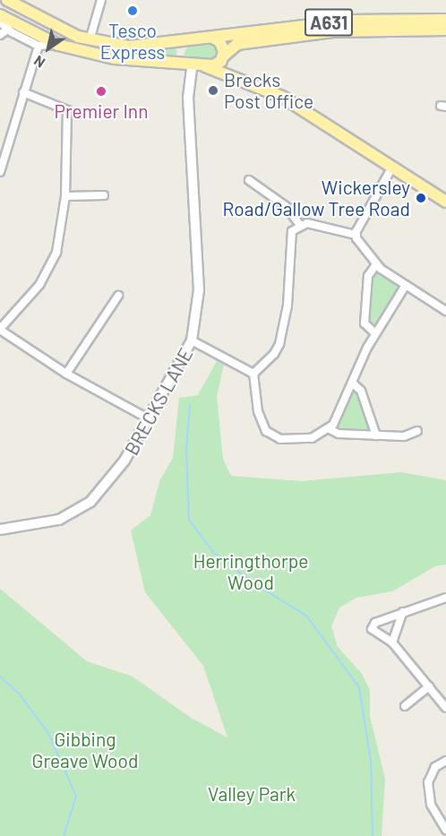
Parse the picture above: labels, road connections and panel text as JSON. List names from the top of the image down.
{
  "streets": {
    "main road": ["A631"],
    "street": ["BRECKS LANE"]
  },
  "parks": ["Herringthorpe Wood", "Gibbing Greave Wood", "Valley Park"],
  "places": [
    "Tesco Express",
    "Brecks Post Office",
    "Premier Inn",
    "Wickersley Road/Gallow Tree Road"
  ],
  "north": "bottom left"
}
